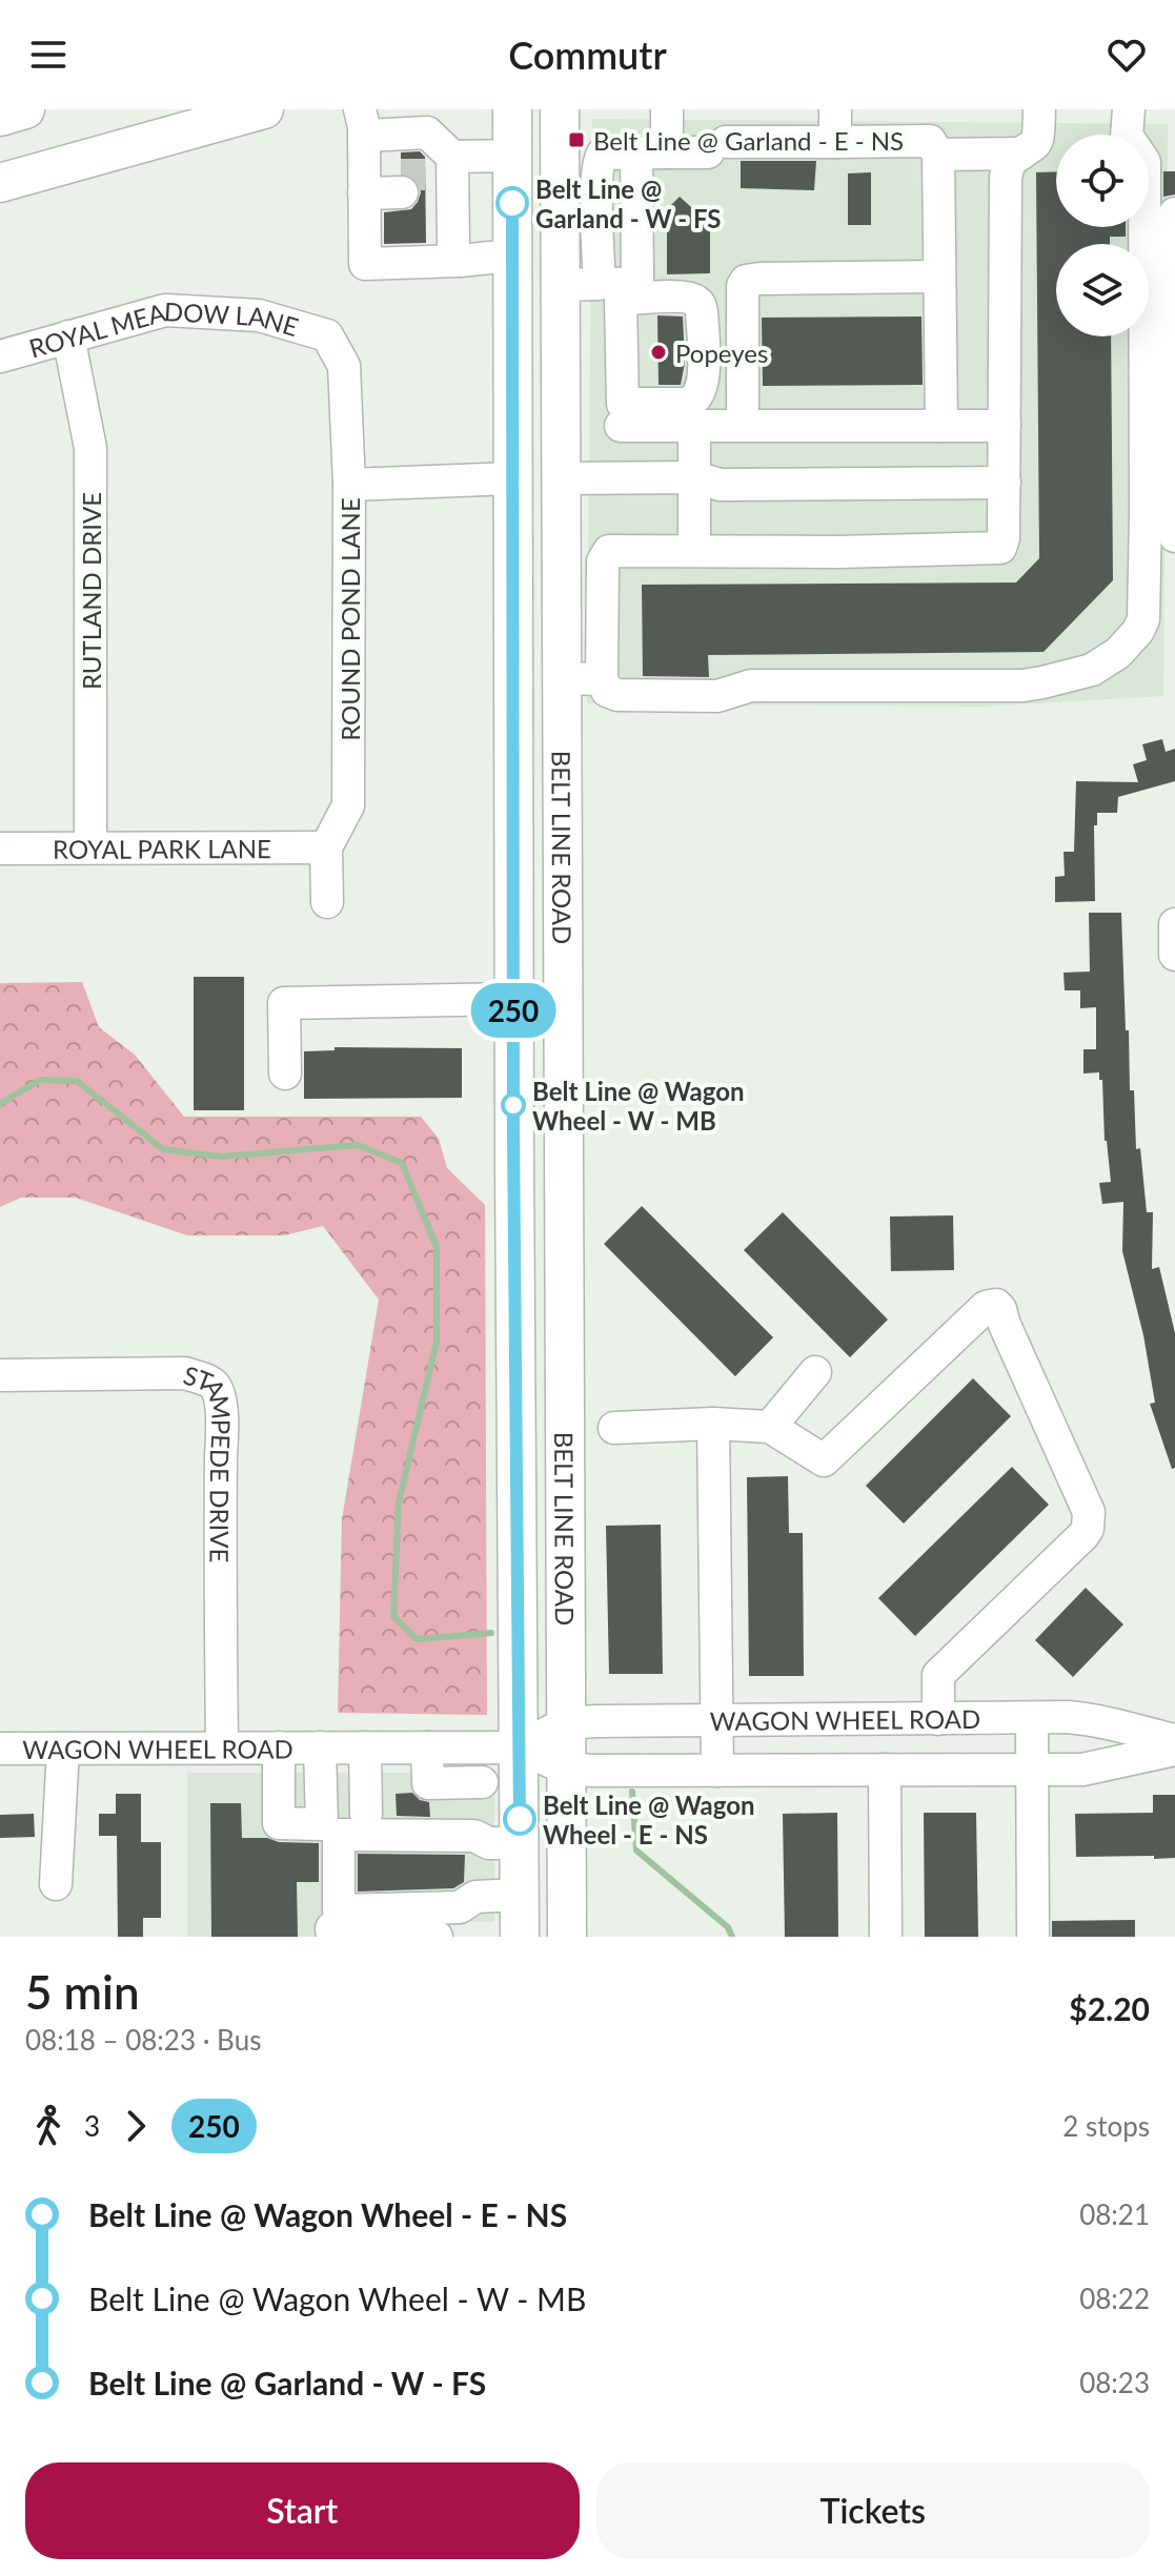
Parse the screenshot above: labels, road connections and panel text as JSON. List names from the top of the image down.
{
  "streets": {
    "main road": ["BELT LINE ROAD"],
    "street": [
      "ROYAL MEADOW LANE",
      "RUTLAND DRIVE",
      "ROUND POND LANE",
      "ROYAL PARK LANE",
      "STAMPEDE DRIVE",
      "WAGON WHEEL ROAD"
    ]
  },
  "crossings": [
    ["ROYAL MEADOW LANE", "RUTLAND DRIVE"],
    ["ROYAL MEADOW LANE", "ROUND POND LANE"],
    ["RUTLAND DRIVE", "ROYAL PARK LANE"],
    ["ROUND POND LANE", "ROYAL PARK LANE"],
    ["BELT LINE ROAD", "WAGON WHEEL ROAD"],
    ["STAMPEDE DRIVE", "WAGON WHEEL ROAD"]
  ],
  "places": {
    "transit": ["Belt Line @ Garland - E - NS"],
    "other": [
      "Belt Line @ Garland - W - FS",
      "Popeyes",
      "Belt Line @ Wagon Wheel - W - MB",
      "Belt Line @ Wagon Wheel - E - NS"
    ]
  },
  "lines": ["bus line 250"],
  "page": {
    "header": "Commutr",
    "on_map": "250",
    "heading": ["5 min", "08:18 – 08:23 · Bus", "$2.20"],
    "legs": ["3", "250", "2 stops"],
    "list": [
      {
        "name": "Belt Line @ Wagon Wheel - E - NS",
        "value": "08:21"
      },
      {
        "name": "Belt Line @ Wagon Wheel - W - MB",
        "value": "08:22"
      },
      {
        "name": "Belt Line @ Garland - W - FS",
        "value": "08:23"
      }
    ],
    "buttons": ["Start", "Tickets"]
  }
}
